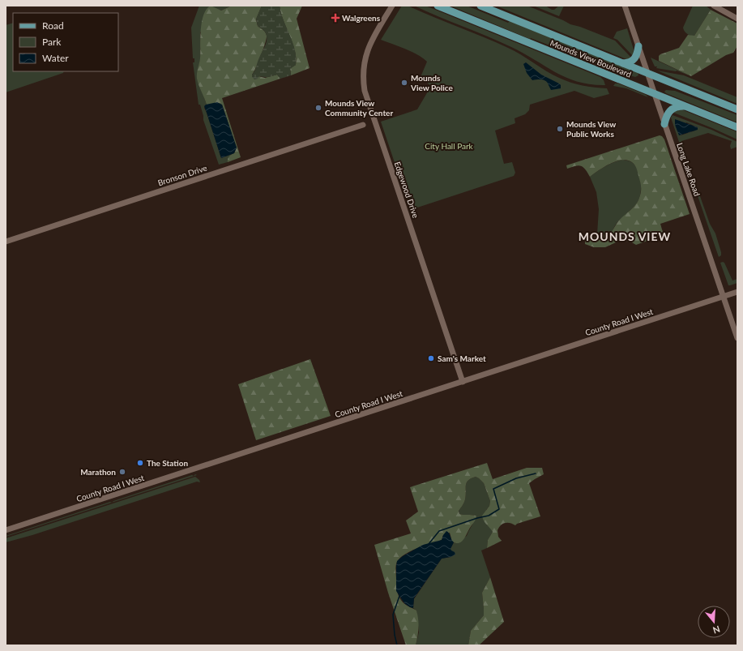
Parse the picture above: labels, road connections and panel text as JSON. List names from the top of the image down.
{
  "streets": {
    "main road": ["Mounds View Boulevard"],
    "street": [
      "Long Lake Road",
      "Bronson Drive",
      "Edgewood Drive",
      "County Road I West"
    ]
  },
  "crossings": [
    ["Mounds View Boulevard", "Long Lake Road"],
    ["Long Lake Road", "County Road I West"],
    ["Edgewood Drive", "County Road I West"]
  ],
  "districts": ["MOUNDS VIEW"],
  "parks": ["City Hall Park"],
  "places": {
    "health": ["Walgreens"],
    "other": [
      "Mounds View Police",
      "Mounds View Community Center",
      "Mounds View Public Works",
      "Sam's Market",
      "The Station",
      "Marathon"
    ]
  },
  "legend": ["Road", "Park", "Water"],
  "north": "bottom"
}
